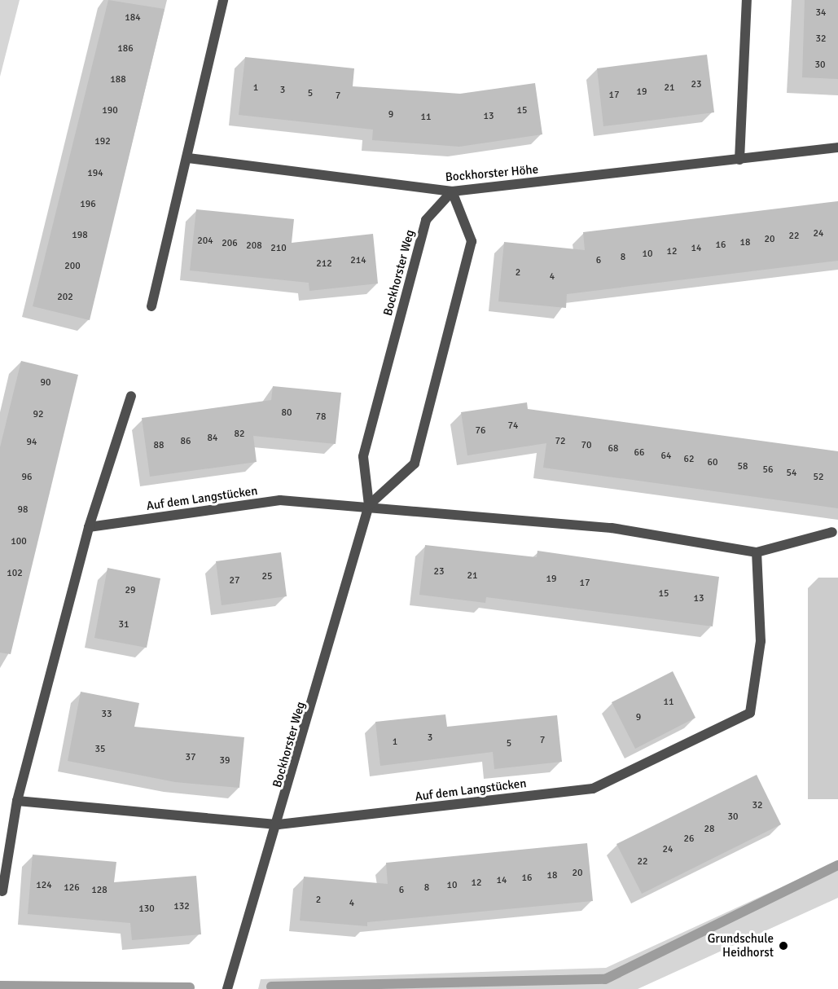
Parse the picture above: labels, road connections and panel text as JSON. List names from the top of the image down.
{
  "streets": {
    "street": ["Bockhorster Höhe", "Bockhorster Weg", "Auf dem Langstücken"]
  },
  "crossings": [
    ["Bockhorster Höhe", "Bockhorster Weg"],
    ["Bockhorster Weg", "Auf dem Langstücken"]
  ],
  "places": ["Grundschule Heidhorst"],
  "house_numbers": [
    "34",
    "184",
    "32",
    "186",
    "30",
    "188",
    "23",
    "1",
    "21",
    "3",
    "19",
    "5",
    "17",
    "7",
    "190",
    "15",
    "9",
    "13",
    "11",
    "192",
    "194",
    "196",
    "24",
    "198",
    "22",
    "20",
    "204",
    "18",
    "206",
    "16",
    "208",
    "210",
    "14",
    "12",
    "10",
    "8",
    "214",
    "6",
    "212",
    "200",
    "2",
    "4",
    "202",
    "90",
    "80",
    "92",
    "78",
    "74",
    "76",
    "82",
    "84",
    "86",
    "72",
    "94",
    "88",
    "70",
    "68",
    "66",
    "64",
    "62",
    "60",
    "58",
    "56",
    "54",
    "96",
    "52",
    "98",
    "100",
    "23",
    "102",
    "21",
    "25",
    "19",
    "27",
    "17",
    "29",
    "15",
    "13",
    "31",
    "11",
    "33",
    "9",
    "3",
    "7",
    "1",
    "5",
    "35",
    "37",
    "39",
    "32",
    "30",
    "28",
    "26",
    "24",
    "22",
    "20",
    "18",
    "16",
    "14",
    "12",
    "124",
    "10",
    "126",
    "8",
    "128",
    "6",
    "2",
    "4",
    "132",
    "130"
  ]
}
